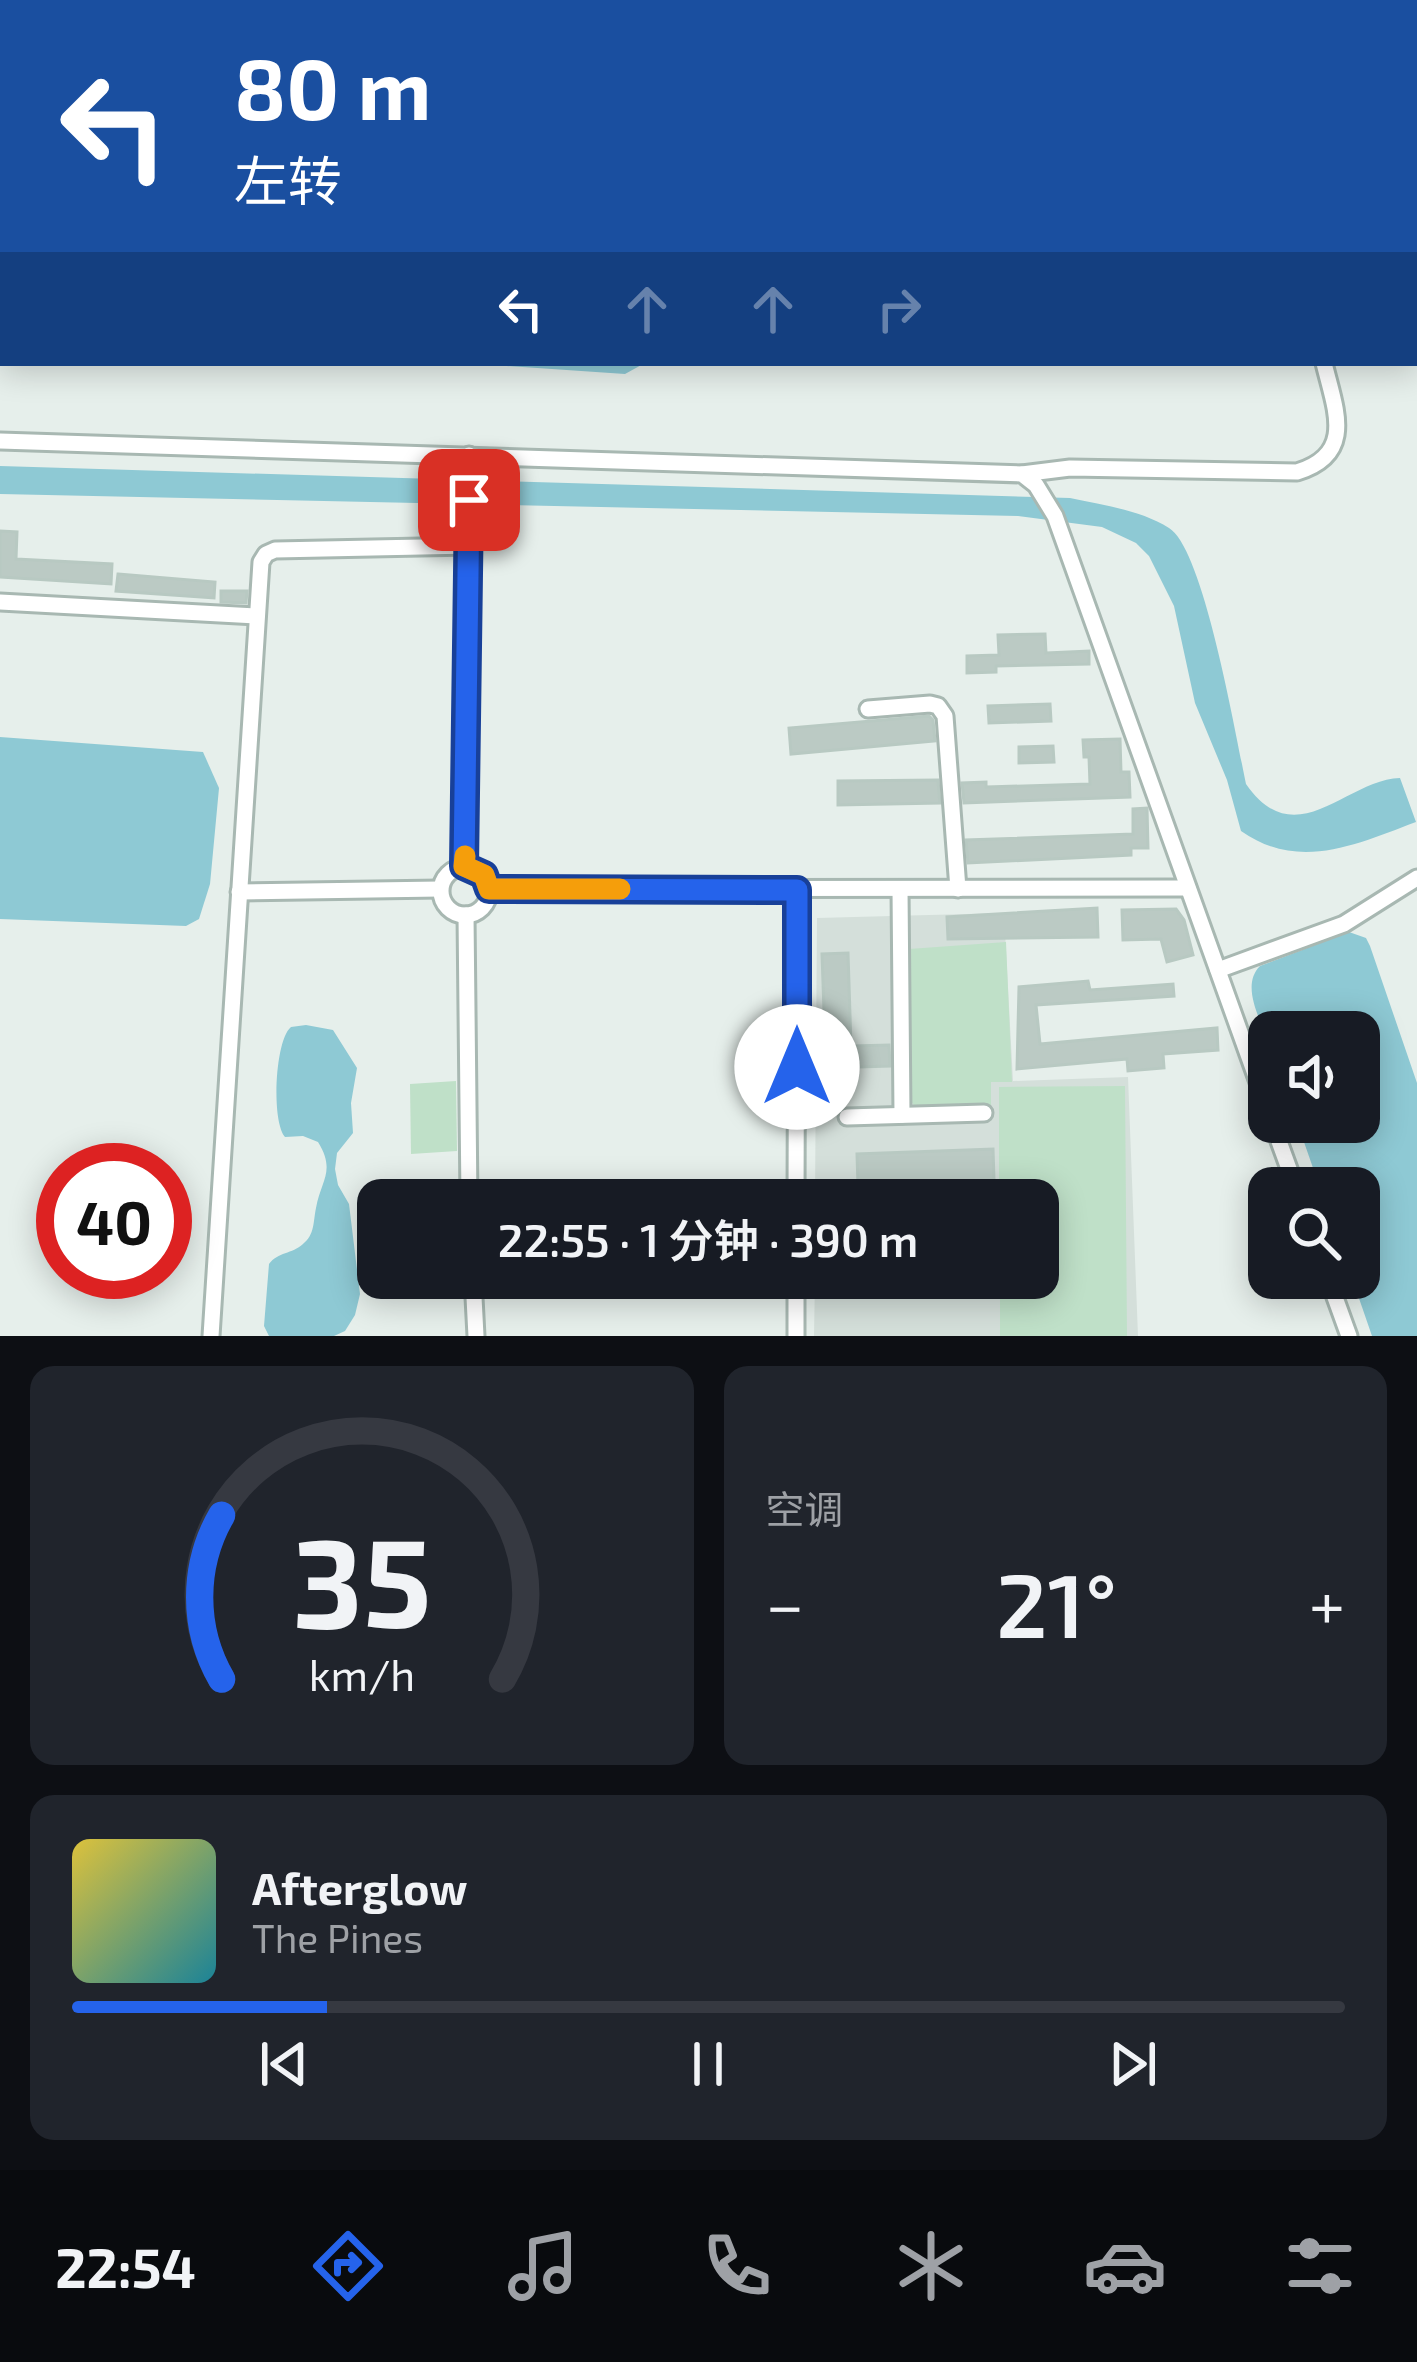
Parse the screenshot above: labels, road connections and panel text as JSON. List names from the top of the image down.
{
  "page": {
    "turn": ["80 m", "左转"],
    "limit": "40",
    "trip": "22:55 · 1 分钟 · 390 m",
    "tile": "空调",
    "heat": ["−", "21°", "+"],
    "song": ["Afterglow", "The Pines"],
    "tabs": "22:54",
    "gauge": ["35", "km/h"]
  }
}
